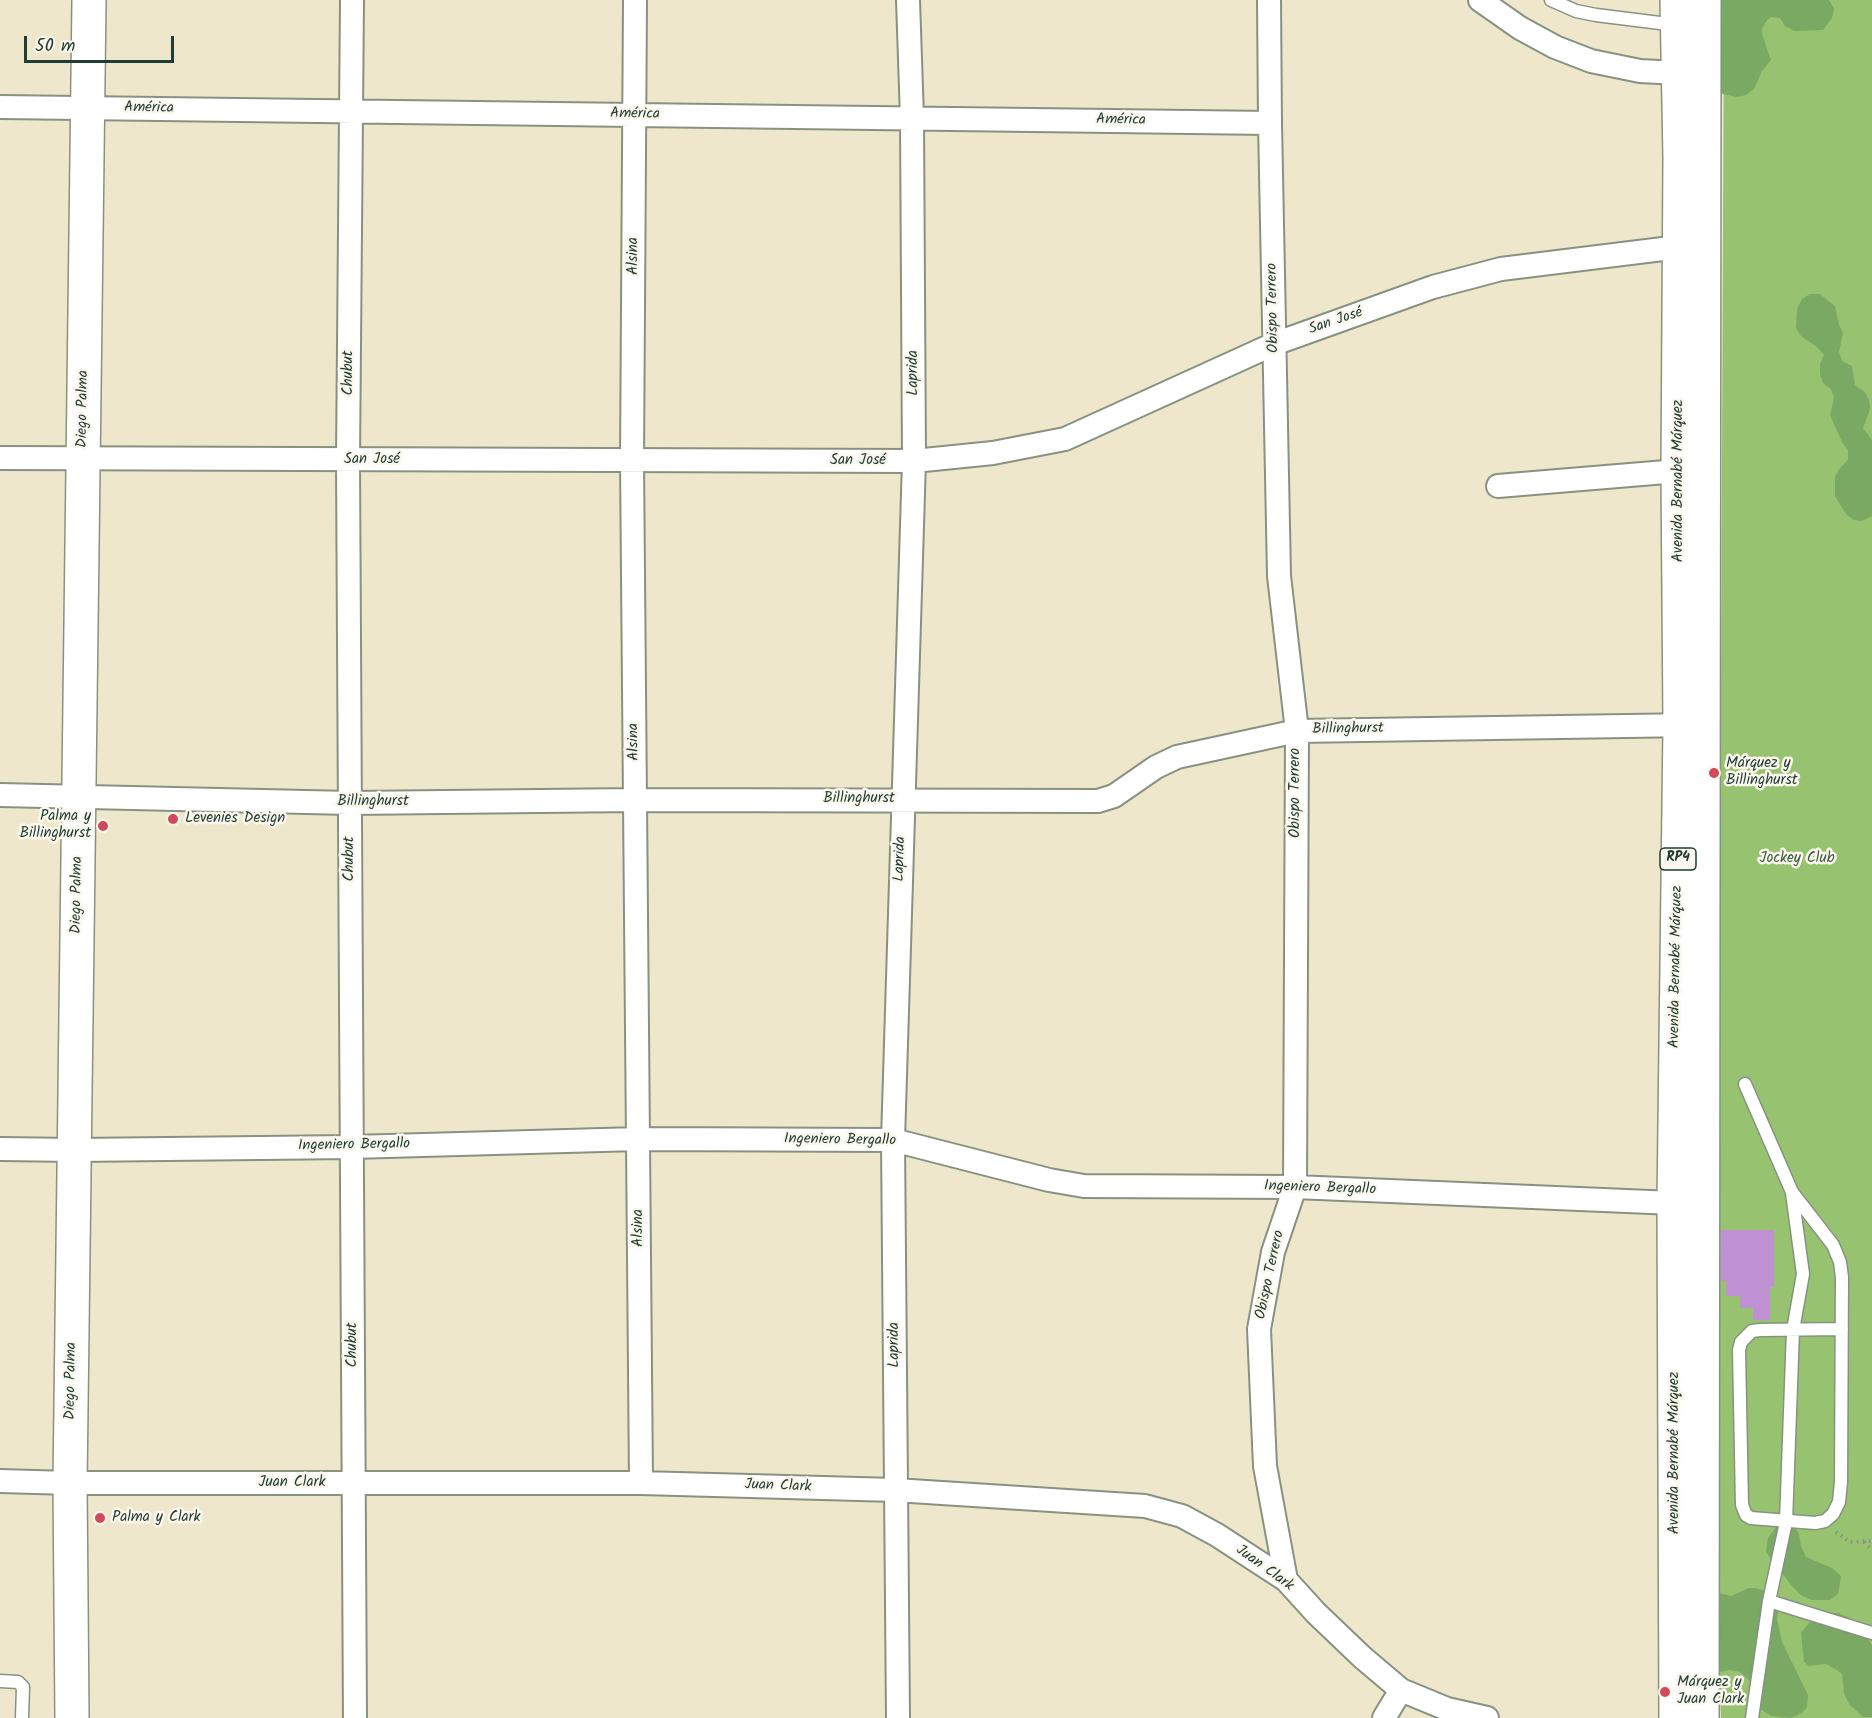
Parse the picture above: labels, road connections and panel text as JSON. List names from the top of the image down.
{
  "streets": {
    "main road": ["Diego Palma", "Avenida Bernabé Márquez", "RP4"],
    "street": [
      "América",
      "Alsina",
      "Obispo Terrero",
      "San José",
      "Chubut",
      "Laprida",
      "Billinghurst",
      "Ingeniero Bergallo",
      "Juan Clark"
    ]
  },
  "crossings": [
    ["América", "Alsina"],
    ["América", "Obispo Terrero"],
    ["América", "Chubut"],
    ["América", "Laprida"],
    ["América", "Diego Palma"],
    ["Alsina", "San José"],
    ["Alsina", "Billinghurst"],
    ["Alsina", "Ingeniero Bergallo"],
    ["Alsina", "Juan Clark"],
    ["Obispo Terrero", "San José"],
    ["Obispo Terrero", "Billinghurst"],
    ["Obispo Terrero", "Ingeniero Bergallo"],
    ["Obispo Terrero", "Juan Clark"],
    ["San José", "Chubut"],
    ["San José", "Laprida"],
    ["San José", "Diego Palma"],
    ["San José", "Avenida Bernabé Márquez"],
    ["Chubut", "Billinghurst"],
    ["Chubut", "Ingeniero Bergallo"],
    ["Chubut", "Juan Clark"],
    ["Laprida", "Billinghurst"],
    ["Laprida", "Ingeniero Bergallo"],
    ["Laprida", "Juan Clark"],
    ["Diego Palma", "Billinghurst"],
    ["Diego Palma", "Ingeniero Bergallo"],
    ["Diego Palma", "Juan Clark"],
    ["Avenida Bernabé Márquez", "Billinghurst"],
    ["Avenida Bernabé Márquez", "Ingeniero Bergallo"]
  ],
  "parks": ["Jockey Club"],
  "places": [
    "Márquez y Billinghurst",
    "Levenies Design",
    "Palma y Billinghurst",
    "Palma y Clark",
    "Márquez y Juan Clark"
  ],
  "scale_bar": "50 m"
}
